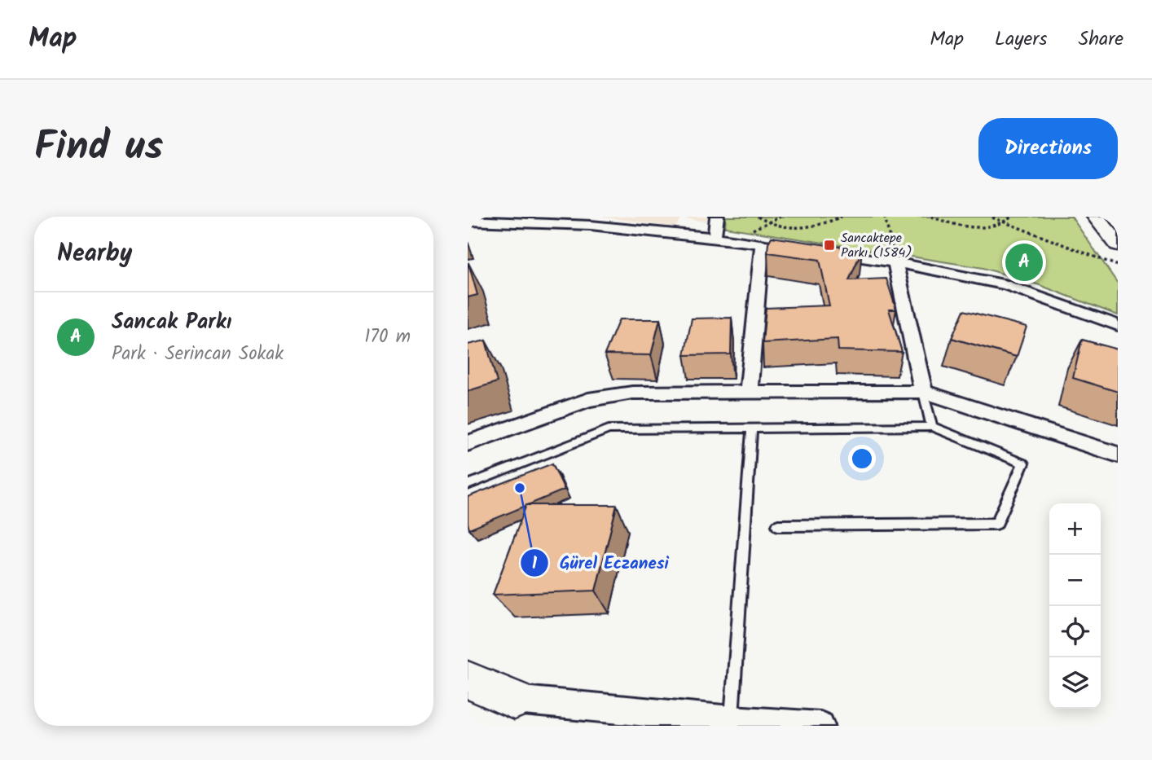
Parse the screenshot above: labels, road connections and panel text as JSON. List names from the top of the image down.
{
  "places": {
    "transit": ["Sancaktepe Parkı (1584)"],
    "other": ["Gürel Eczanesi"]
  },
  "page": {
    "header": "Map",
    "nav": ["Map", "Layers", "Share"],
    "title": "Find us",
    "buttons": "Directions",
    "heading": "Nearby",
    "pins": "A",
    "list": [
      {
        "mark": "A",
        "name": "Sancak Parkı",
        "note": "Park · Serincan Sokak",
        "value": "170 m"
      }
    ],
    "map_buttons": ["+", "−"]
  }
}
